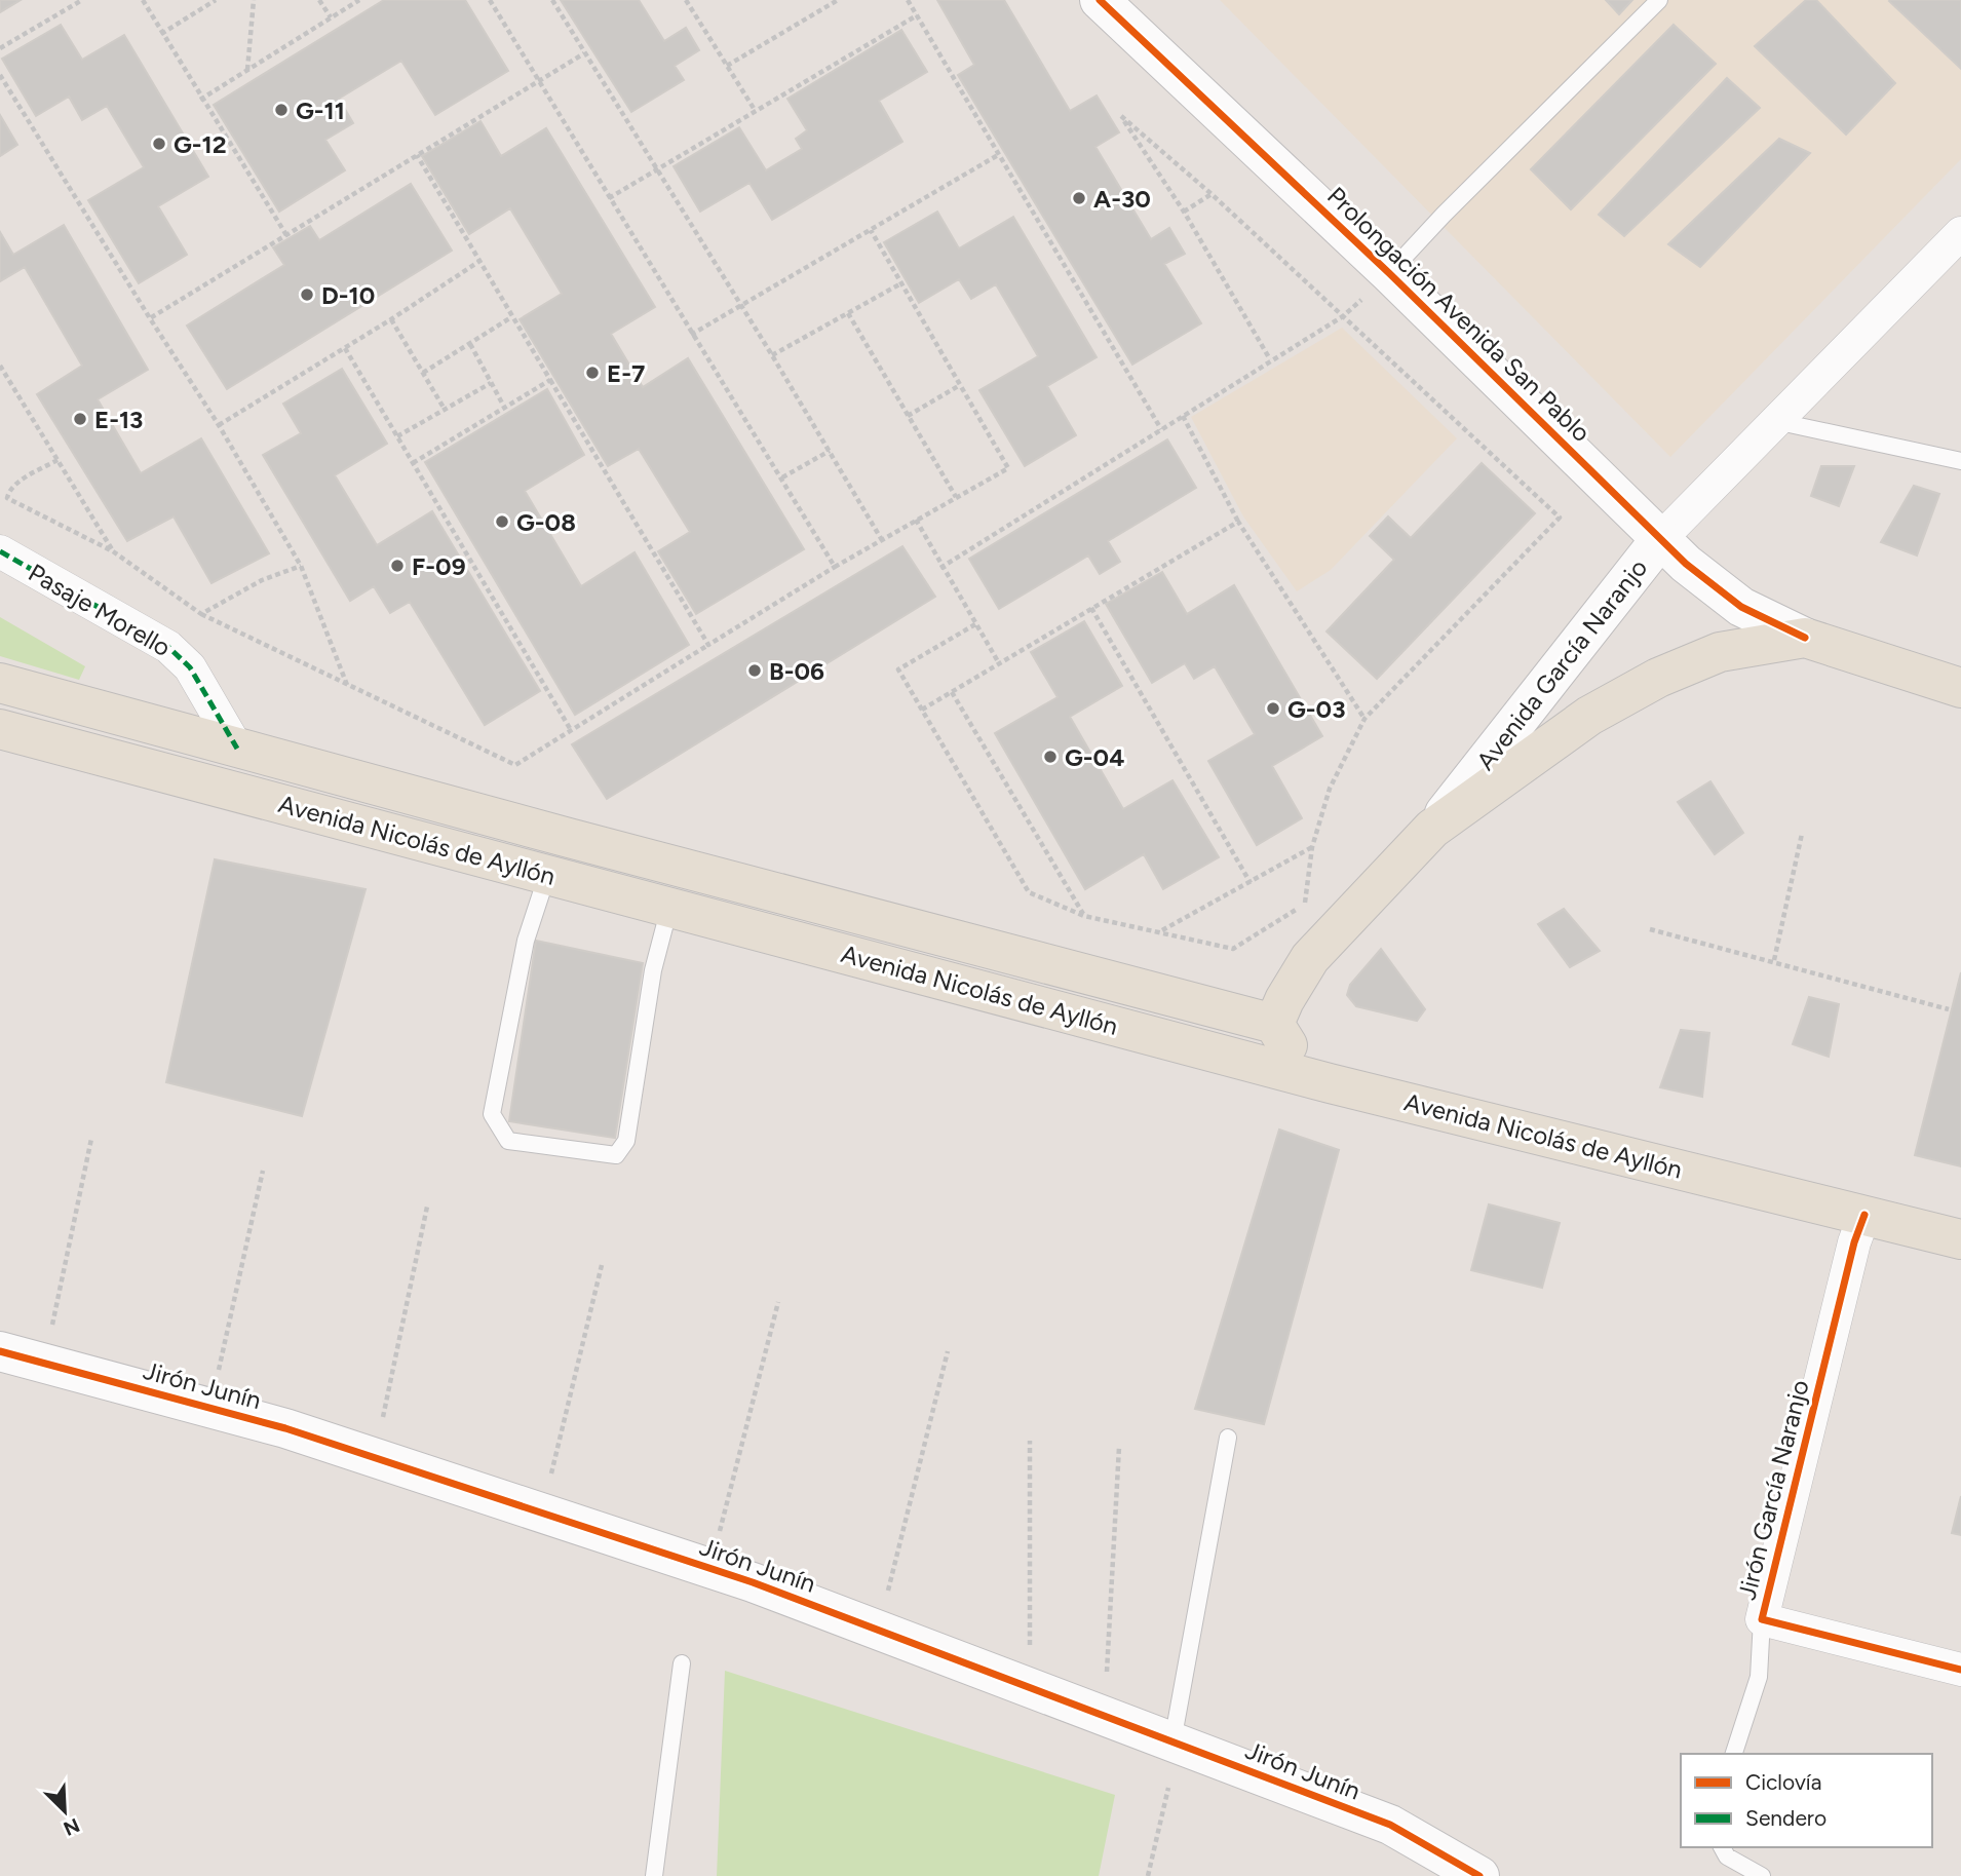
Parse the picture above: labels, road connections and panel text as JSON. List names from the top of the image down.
{
  "streets": {
    "main road": ["Prolongación Avenida San Pablo", "Avenida García Naranjo", "Avenida Nicolás de Ayllón"],
    "street": ["Pasaje Morello", "Jirón Junín", "Jirón García Naranjo"]
  },
  "crossings": [
    ["Prolongación Avenida San Pablo", "Avenida García Naranjo"],
    ["Pasaje Morello", "Avenida Nicolás de Ayllón"],
    ["Avenida García Naranjo", "Avenida Nicolás de Ayllón"],
    ["Avenida Nicolás de Ayllón", "Jirón García Naranjo"]
  ],
  "places": [
    "G-11",
    "G-12",
    "A-30",
    "D-10",
    "E-7",
    "E-13",
    "G-08",
    "F-09",
    "B-06",
    "G-03",
    "G-04"
  ],
  "legend": ["Ciclovía", "Sendero"],
  "north": "bottom right"
}
